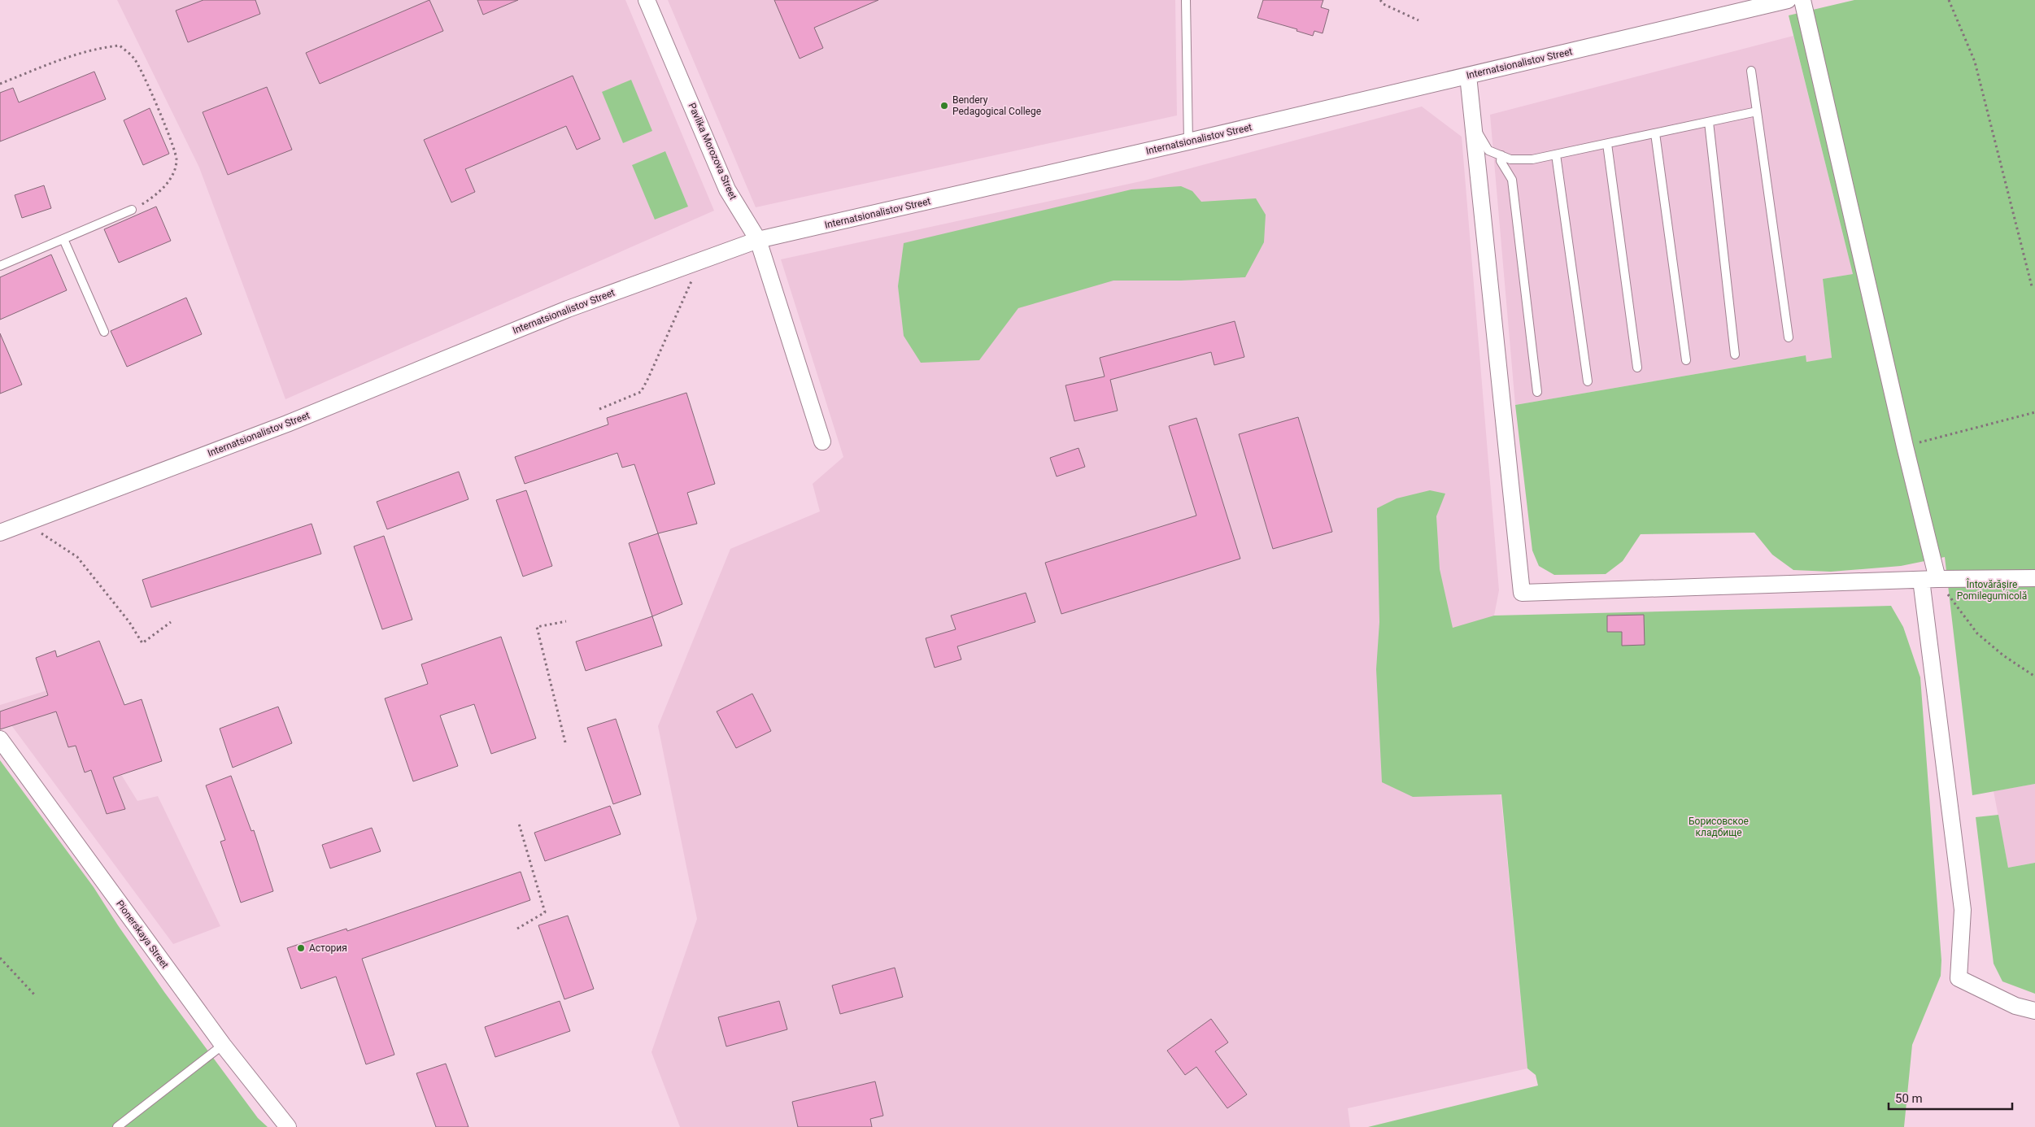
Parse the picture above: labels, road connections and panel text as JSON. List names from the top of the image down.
{
  "streets": {
    "street": ["Internatsionalistov Street", "Pavlika Morozova Street", "Pionerskaya Street"]
  },
  "crossings": [
    ["Internatsionalistov Street", "Pavlika Morozova Street"]
  ],
  "parks": ["Întovărășire Pomilegumicolă", "Борисовское кладбище"],
  "places": ["Bendery Pedagogical College", "Астория"],
  "scale_bar": "50 m"
}
